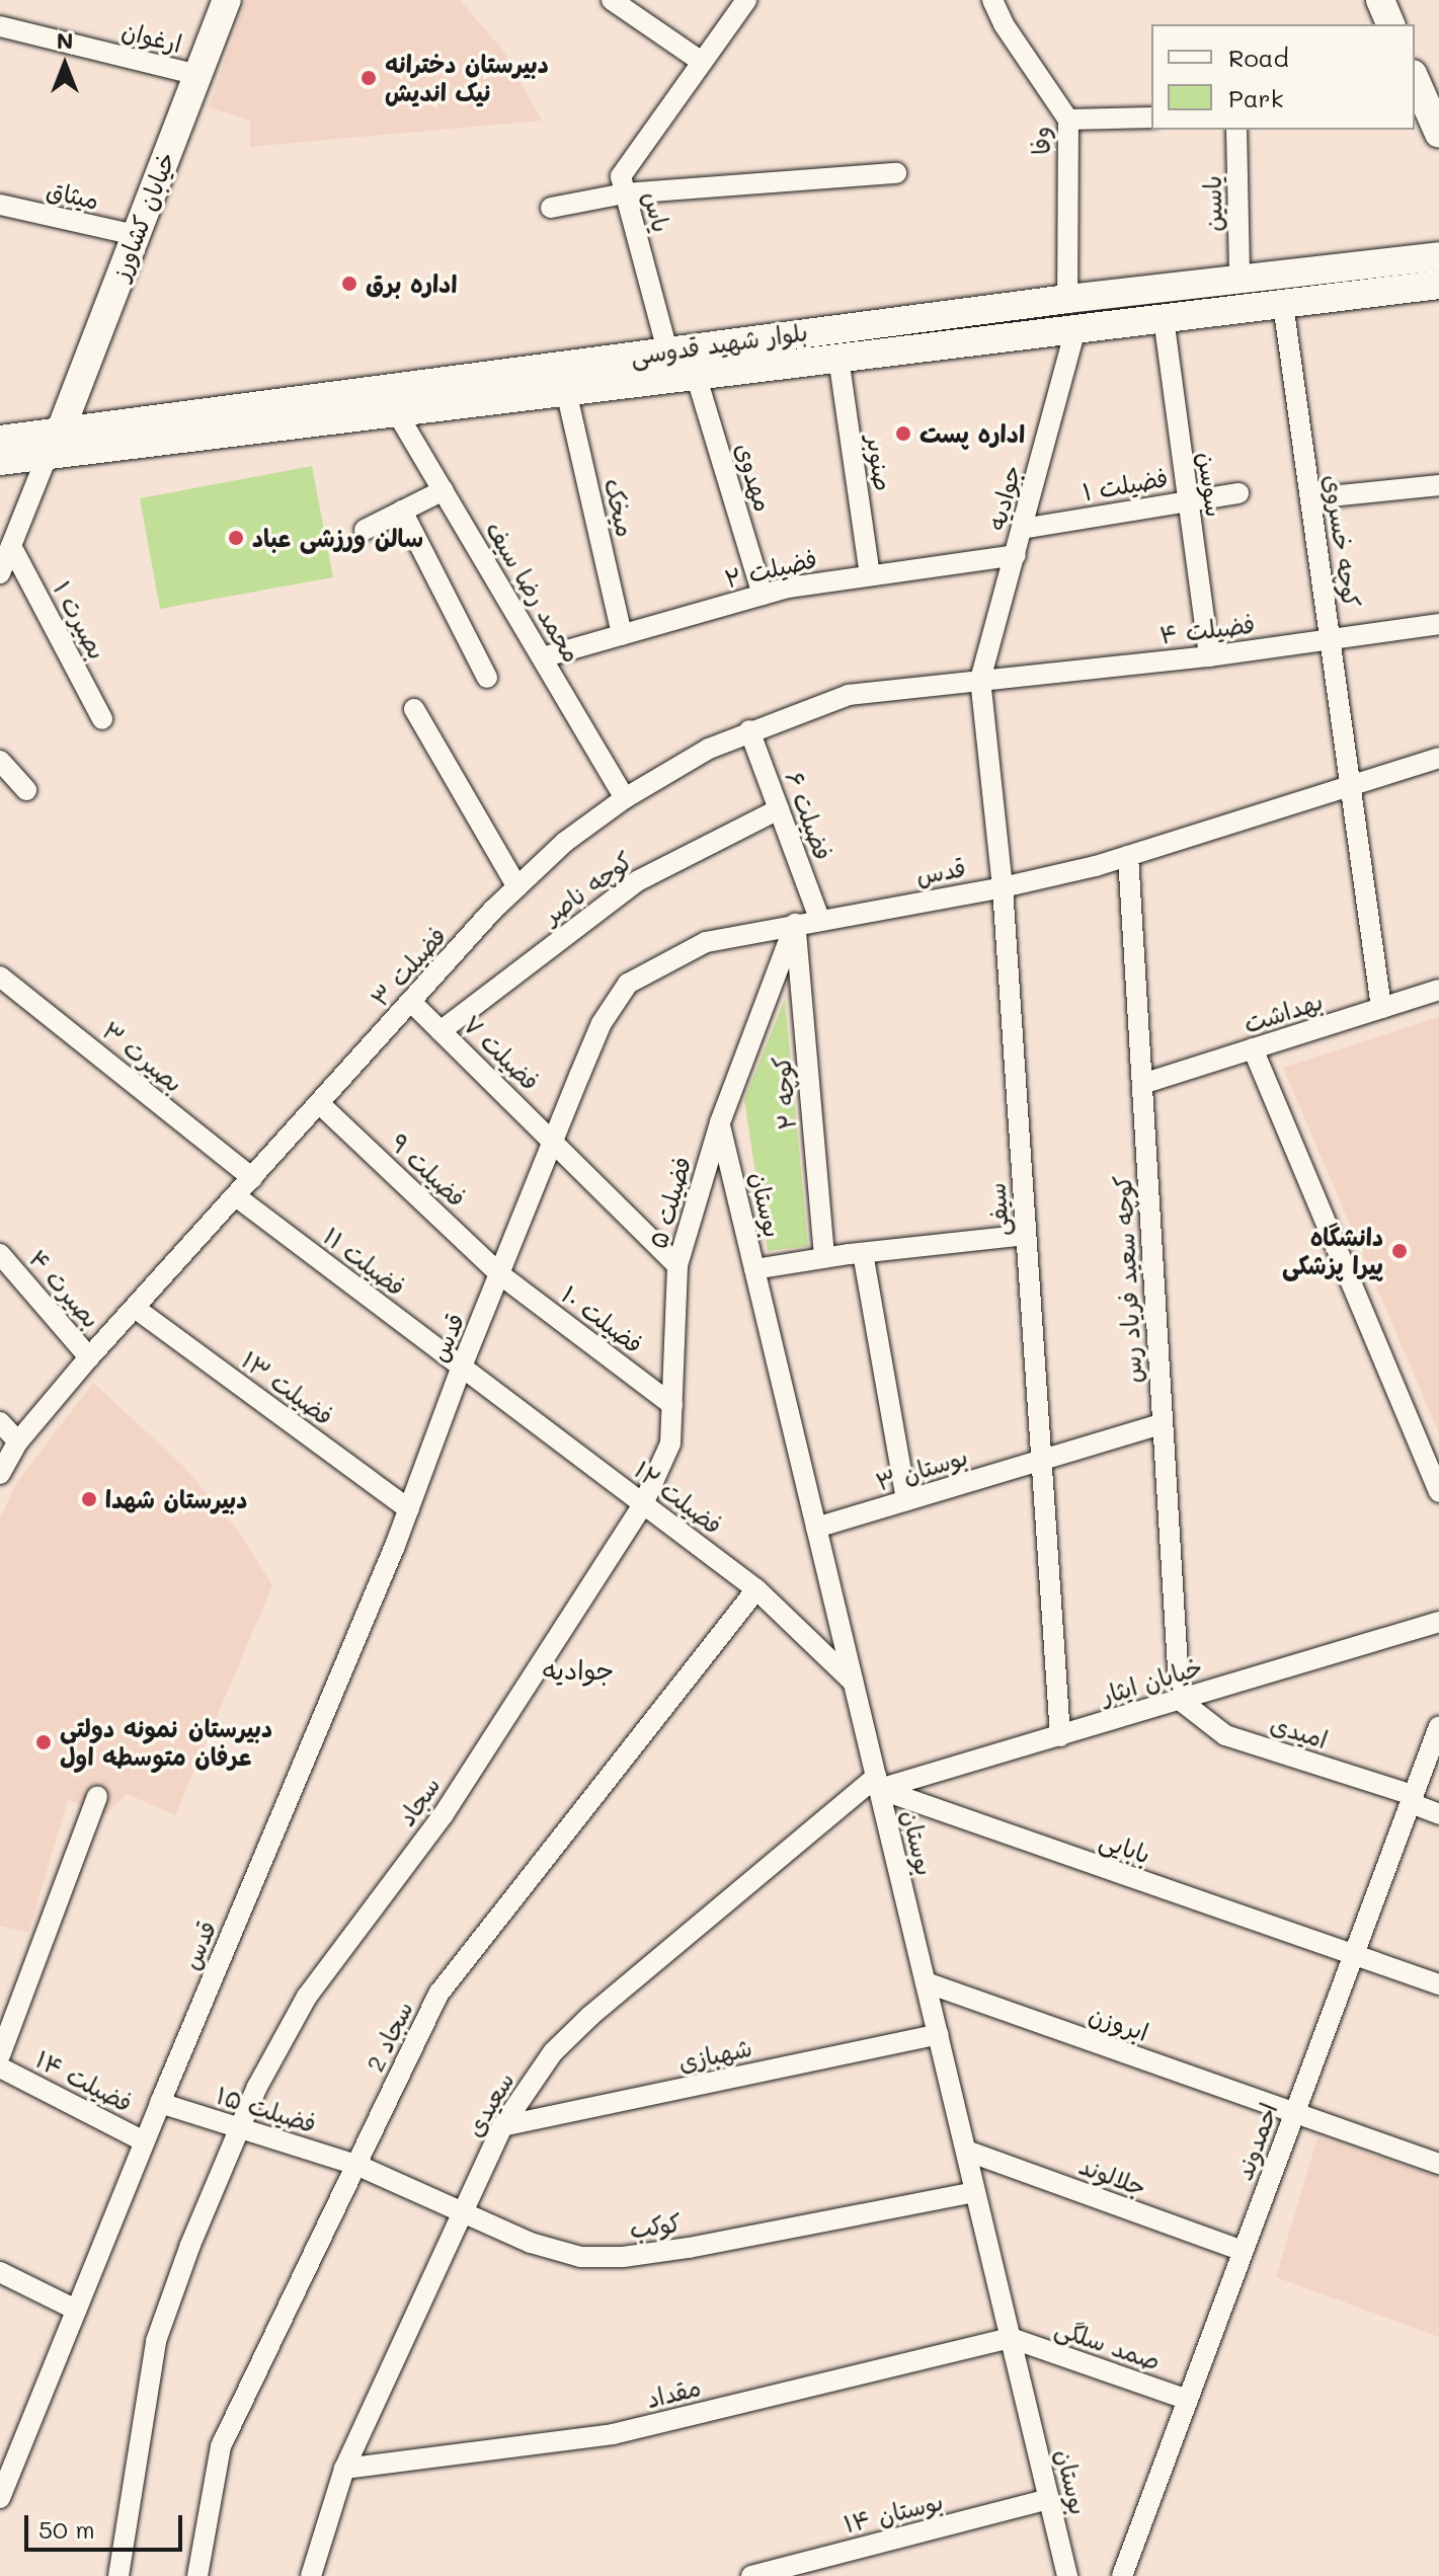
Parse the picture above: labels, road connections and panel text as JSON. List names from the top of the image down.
{
  "streets": {
    "main road": ["خیابان کشاورز", "بلوار شهید قدوسی"],
    "street": [
      "ارغوان",
      "وفا",
      "میثاق",
      "یاسین",
      "یاس",
      "صنوبر",
      "مهدوی",
      "فضیلت ۱",
      "سوسن",
      "جوادیه",
      "میخک",
      "کوچه خسروی",
      "فضیلت ۲",
      "محمد رضا سیف",
      "بصیرت ۱",
      "فضیلت ۴",
      "فضیلت ۶",
      "قدس",
      "کوچه ناصر",
      "فضیلت ۳",
      "بهداشت",
      "فضیلت ۷",
      "بصیرت ۳",
      "کوچه ۲",
      "فضیلت ۹",
      "فضیلت ۵",
      "بوستان",
      "سیفی",
      "فضیلت ۱۱",
      "کوچه سعید فریاد رس",
      "بصیرت ۴",
      "فضیلت ۱۰",
      "فضیلت ۱۳",
      "بوستان ۳",
      "فضیلت ۱۲",
      "خیابان ایثار",
      "امیدی",
      "سجاد",
      "بابایی",
      "ابروزن",
      "سجاد 2",
      "شهبازی",
      "فضیلت ۱۴",
      "سعیدی",
      "فضیلت ۱۵",
      "احمدوند",
      "جلالوند",
      "کوکب",
      "صمد سلگی",
      "مقداد",
      "بوستان ۱۴"
    ]
  },
  "crossings": [
    ["ارغوان", "خیابان کشاورز"],
    ["وفا", "بلوار شهید قدوسی"],
    ["میثاق", "خیابان کشاورز"],
    ["یاسین", "بلوار شهید قدوسی"],
    ["یاس", "بلوار شهید قدوسی"],
    ["خیابان کشاورز", "بلوار شهید قدوسی"],
    ["بلوار شهید قدوسی", "صنوبر"],
    ["بلوار شهید قدوسی", "مهدوی"],
    ["بلوار شهید قدوسی", "سوسن"],
    ["بلوار شهید قدوسی", "جوادیه"],
    ["بلوار شهید قدوسی", "میخک"],
    ["بلوار شهید قدوسی", "کوچه خسروی"],
    ["بلوار شهید قدوسی", "محمد رضا سیف"],
    ["صنوبر", "فضیلت ۲"],
    ["مهدوی", "فضیلت ۲"],
    ["فضیلت ۱", "سوسن"],
    ["فضیلت ۱", "جوادیه"],
    ["سوسن", "فضیلت ۴"],
    ["جوادیه", "فضیلت ۲"],
    ["جوادیه", "فضیلت ۴"],
    ["جوادیه", "فضیلت ۳"],
    ["جوادیه", "سیفی"],
    ["میخک", "فضیلت ۲"],
    ["کوچه خسروی", "فضیلت ۴"],
    ["کوچه خسروی", "قدس"],
    ["کوچه خسروی", "بهداشت"],
    ["فضیلت ۲", "محمد رضا سیف"],
    ["محمد رضا سیف", "فضیلت ۳"],
    ["فضیلت ۴", "فضیلت ۳"],
    ["فضیلت ۴", "سیفی"],
    ["فضیلت ۶", "قدس"],
    ["فضیلت ۶", "کوچه ناصر"],
    ["فضیلت ۶", "فضیلت ۳"],
    ["قدس", "فضیلت ۷"],
    ["قدس", "کوچه ۲"],
    ["قدس", "فضیلت ۹"],
    ["قدس", "فضیلت ۵"],
    ["قدس", "سیفی"],
    ["قدس", "فضیلت ۱۱"],
    ["قدس", "کوچه سعید فریاد رس"],
    ["قدس", "فضیلت ۱۰"],
    ["قدس", "فضیلت ۱۳"],
    ["قدس", "فضیلت ۱۲"],
    ["قدس", "فضیلت ۱۴"],
    ["قدس", "فضیلت ۱۵"],
    ["کوچه ناصر", "فضیلت ۷"],
    ["فضیلت ۳", "فضیلت ۷"],
    ["فضیلت ۳", "بصیرت ۳"],
    ["فضیلت ۳", "فضیلت ۹"],
    ["فضیلت ۳", "سیفی"],
    ["فضیلت ۳", "فضیلت ۱۱"],
    ["فضیلت ۳", "بصیرت ۴"],
    ["فضیلت ۳", "فضیلت ۱۳"],
    ["بهداشت", "کوچه سعید فریاد رس"],
    ["فضیلت ۷", "فضیلت ۵"],
    ["کوچه ۲", "فضیلت ۵"],
    ["فضیلت ۹", "فضیلت ۱۰"],
    ["فضیلت ۵", "بوستان"],
    ["فضیلت ۵", "فضیلت ۱۰"],
    ["فضیلت ۵", "فضیلت ۱۲"],
    ["فضیلت ۵", "سجاد"],
    ["بوستان", "بوستان ۳"],
    ["بوستان", "فضیلت ۱۲"],
    ["بوستان", "خیابان ایثار"],
    ["بوستان", "بابایی"],
    ["بوستان", "ابروزن"],
    ["بوستان", "شهبازی"],
    ["بوستان", "سعیدی"],
    ["بوستان", "جلالوند"],
    ["بوستان", "کوکب"],
    ["بوستان", "صمد سلگی"],
    ["بوستان", "مقداد"],
    ["بوستان", "بوستان ۱۴"],
    ["سیفی", "بوستان ۳"],
    ["سیفی", "خیابان ایثار"],
    ["فضیلت ۱۱", "فضیلت ۱۲"],
    ["کوچه سعید فریاد رس", "بوستان ۳"],
    ["کوچه سعید فریاد رس", "خیابان ایثار"],
    ["کوچه سعید فریاد رس", "امیدی"],
    ["فضیلت ۱۲", "سجاد"],
    ["فضیلت ۱۲", "سجاد 2"],
    ["خیابان ایثار", "امیدی"],
    ["خیابان ایثار", "بابایی"],
    ["خیابان ایثار", "سعیدی"],
    ["امیدی", "احمدوند"],
    ["سجاد", "فضیلت ۱۵"],
    ["بابایی", "سعیدی"],
    ["بابایی", "احمدوند"],
    ["ابروزن", "احمدوند"],
    ["سجاد 2", "فضیلت ۱۵"],
    ["سجاد 2", "کوکب"],
    ["شهبازی", "سعیدی"],
    ["سعیدی", "کوکب"],
    ["سعیدی", "مقداد"],
    ["فضیلت ۱۵", "کوکب"],
    ["احمدوند", "جلالوند"],
    ["احمدوند", "صمد سلگی"],
    ["صمد سلگی", "مقداد"]
  ],
  "districts": ["جوادیه"],
  "places": [
    "دبیرستان دخترانه نیک اندیش",
    "اداره برق",
    "اداره پست",
    "سالن ورزشی عباد",
    "دانشگاه پیرا پزشکی",
    "دبیرستان شهدا",
    "دبیرستان نمونه دولتی عرفان متوسطه اول"
  ],
  "legend": ["Road", "Park"],
  "scale_bar": "50 m",
  "north": "top"
}
